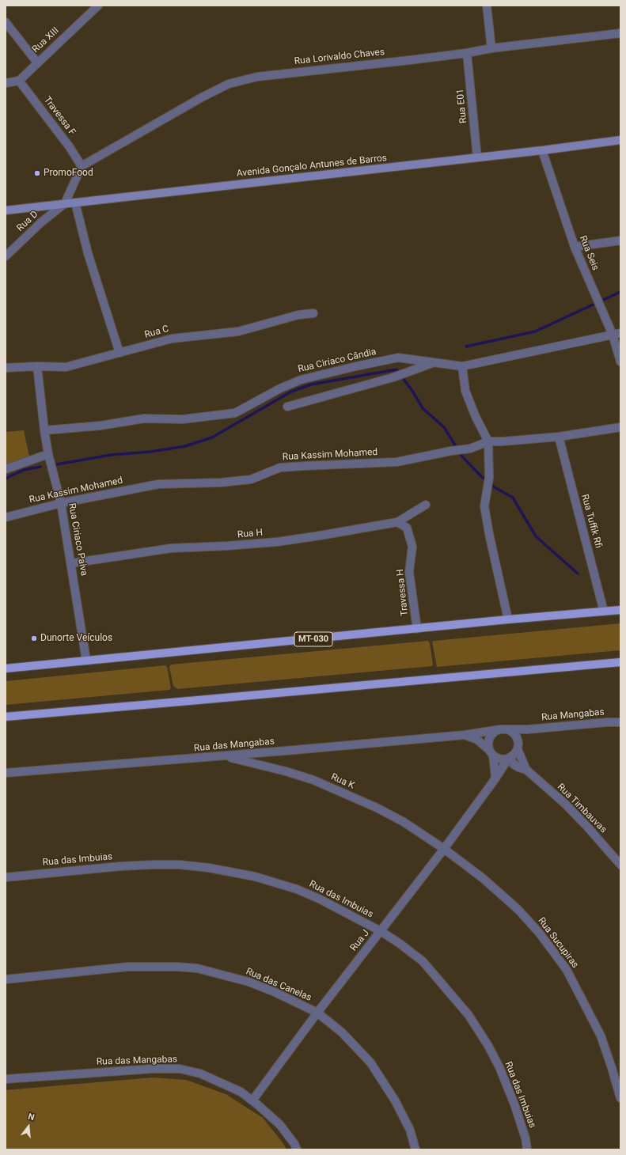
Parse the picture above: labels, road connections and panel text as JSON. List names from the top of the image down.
{
  "streets": {
    "main road": ["Avenida Gonçalo Antunes de Barros", "MT-030"],
    "street": [
      "Rua XIII",
      "Rua Lorivaldo Chaves",
      "Rua E01",
      "Travessa F",
      "Rua D",
      "Rua Seis",
      "Rua C",
      "Rua Ciríaco Cândia",
      "Rua Kassim Mohamed",
      "Rua Tuffik Rfi",
      "Rua H",
      "Rua Ciriaco Paiva",
      "Travessa H",
      "Rua Mangabas",
      "Rua das Mangabas",
      "Rua K",
      "Rua Timbauvas",
      "Rua das Imbuias",
      "Rua J",
      "Rua Sucupiras",
      "Rua das Canelas"
    ]
  },
  "crossings": [
    ["Rua XIII", "Travessa F"],
    ["Rua Lorivaldo Chaves", "Rua E01"],
    ["Rua Lorivaldo Chaves", "Travessa F"],
    ["Rua E01", "Avenida Gonçalo Antunes de Barros"],
    ["Avenida Gonçalo Antunes de Barros", "Rua D"],
    ["Avenida Gonçalo Antunes de Barros", "Rua Seis"],
    ["Rua Seis", "Rua Ciríaco Cândia"],
    ["Rua C", "Rua Ciriaco Paiva"],
    ["Rua Ciríaco Cândia", "Rua Ciriaco Paiva"],
    ["Rua Kassim Mohamed", "Rua Tuffik Rfi"],
    ["Rua Kassim Mohamed", "Rua Ciriaco Paiva"],
    ["Rua Tuffik Rfi", "MT-030"],
    ["Rua H", "Rua Ciriaco Paiva"],
    ["Rua H", "Travessa H"],
    ["Rua Ciriaco Paiva", "MT-030"],
    ["Travessa H", "MT-030"],
    ["Rua Mangabas", "Rua das Mangabas"],
    ["Rua Mangabas", "Rua J"],
    ["Rua das Mangabas", "Rua K"],
    ["Rua das Mangabas", "Rua J"],
    ["Rua K", "Rua J"],
    ["Rua K", "Rua Sucupiras"],
    ["Rua das Imbuias", "Rua J"],
    ["Rua J", "Rua Sucupiras"],
    ["Rua J", "Rua das Canelas"]
  ],
  "places": ["PromoFood", "Dunorte Veículos"],
  "north": "top"
}
